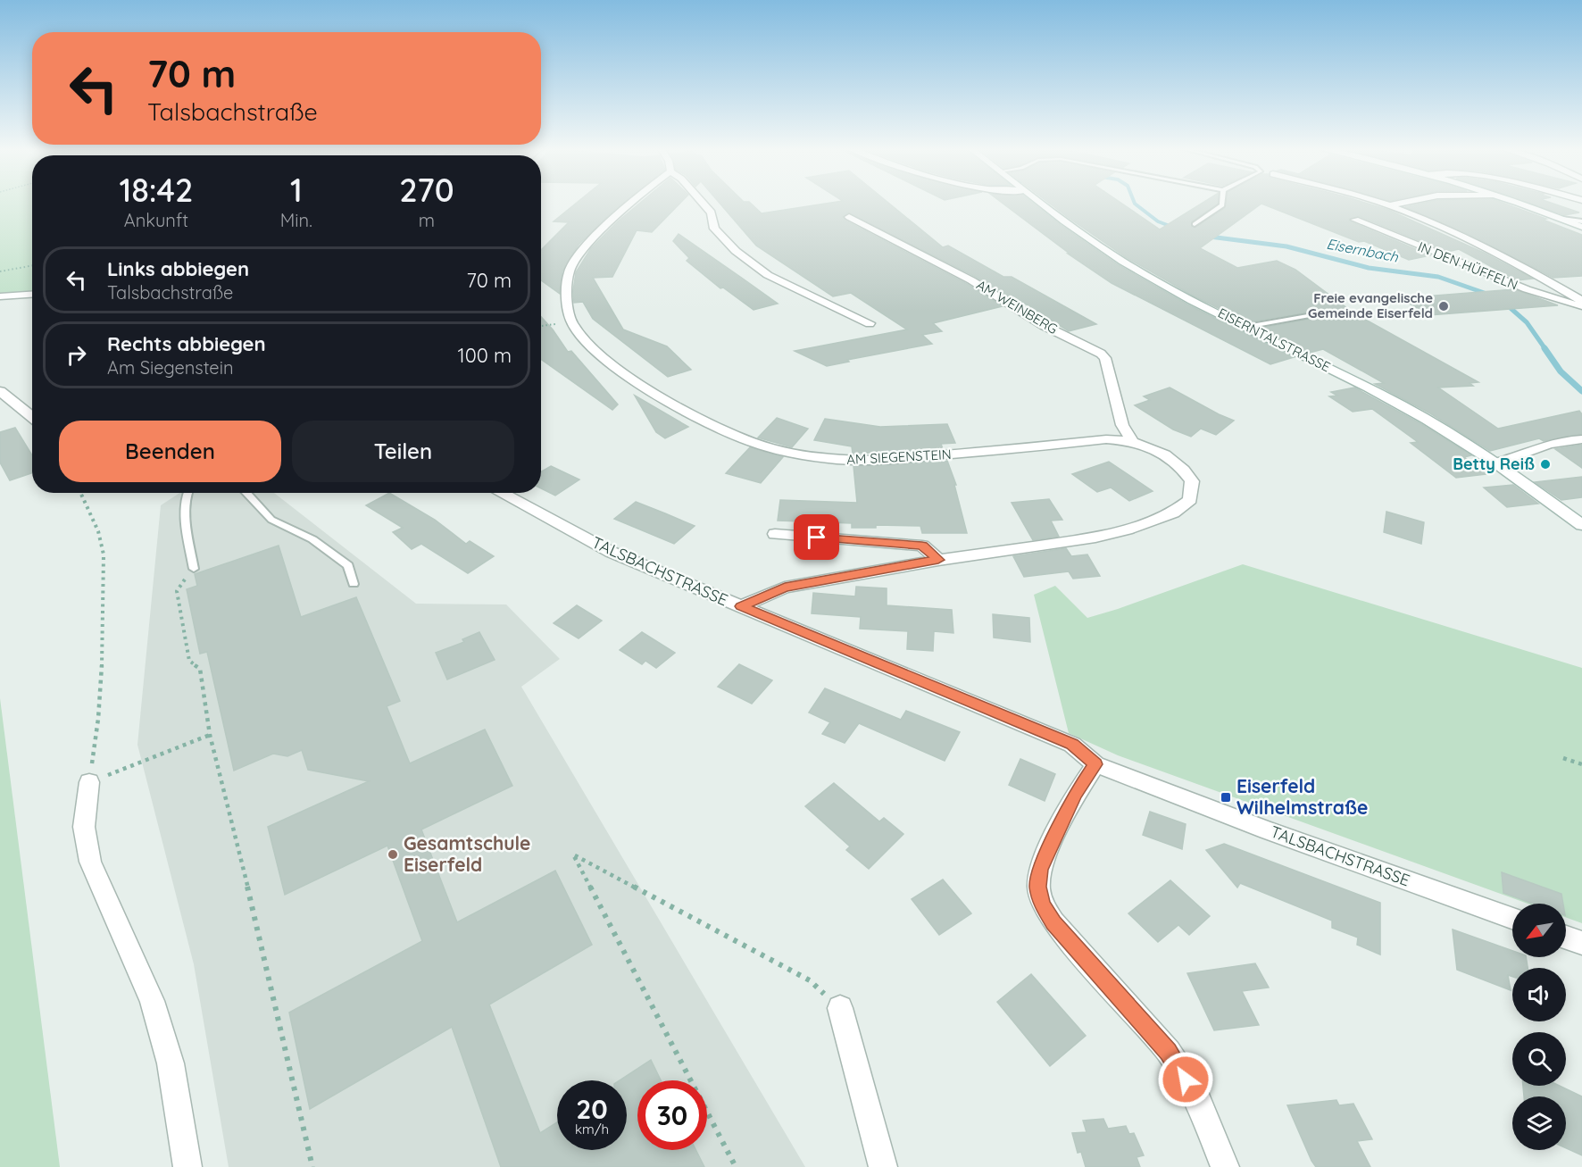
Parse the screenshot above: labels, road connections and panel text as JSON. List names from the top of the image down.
{
  "streets": {
    "street": [
      "IN DEN HÜFFELN",
      "AM WEINBERG",
      "EISERNTALSTRASSE",
      "AM SIEGENSTEIN",
      "TALSBACHSTRASSE"
    ]
  },
  "crossings": [
    ["AM WEINBERG", "AM SIEGENSTEIN"],
    ["AM SIEGENSTEIN", "TALSBACHSTRASSE"]
  ],
  "water": ["Eisernbach"],
  "places": {
    "other": ["Freie evangelische Gemeinde Eiserfeld", "Betty Reiß", "Gesamtschule Eiserfeld"],
    "transit": ["Eiserfeld Wilhelmstraße"]
  },
  "north": "bottom left",
  "page": {
    "turn": ["70 m", "Talsbachstraße"],
    "eta": [
      "18:42",
      "Ankunft",
      "1",
      "Min.",
      "270",
      "m"
    ],
    "list": [
      {
        "name": "Links abbiegen",
        "note": "Talsbachstraße",
        "value": "70 m"
      },
      {
        "name": "Rechts abbiegen",
        "note": "Am Siegenstein",
        "value": "100 m"
      }
    ],
    "buttons": ["Beenden", "Teilen"],
    "speed": "20 km/h",
    "limit": "30"
  }
}
